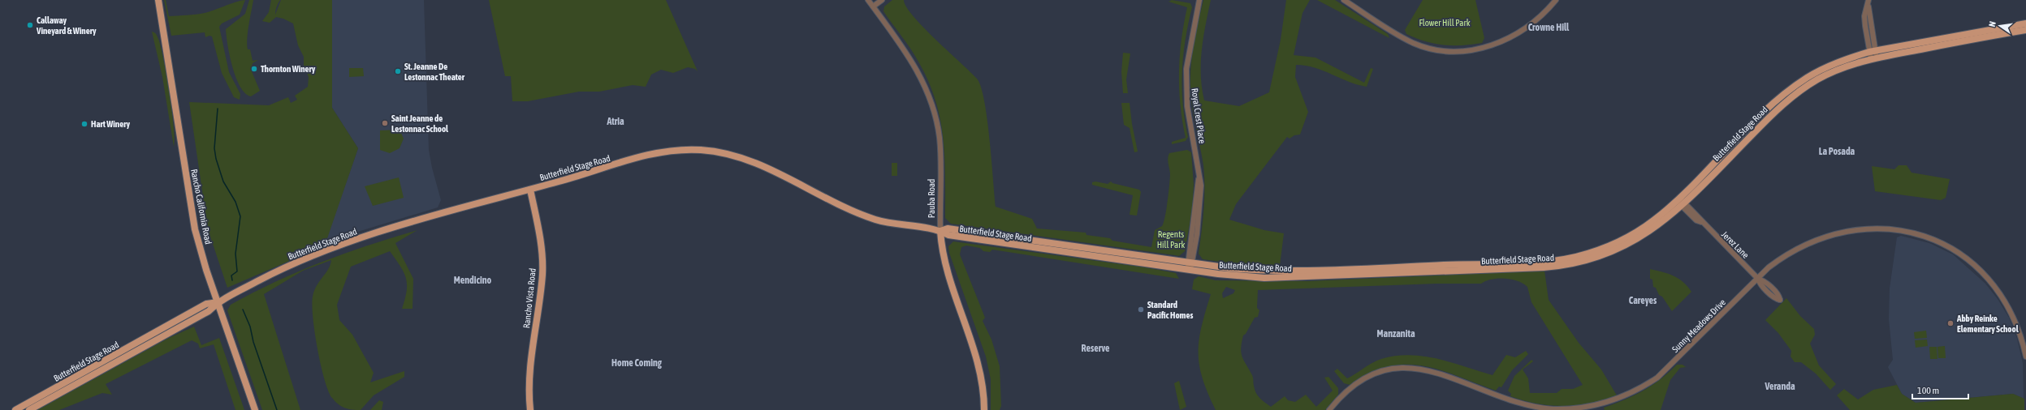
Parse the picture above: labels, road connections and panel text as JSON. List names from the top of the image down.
{
  "streets": {
    "main road": [
      "Butterfield Stage Road",
      "Pauba Road",
      "Rancho California Road",
      "Rancho Vista Road"
    ],
    "street": ["Royal Crest Place", "Jerez Lane", "Sunny Meadows Drive"]
  },
  "crossings": [
    ["Royal Crest Place", "Butterfield Stage Road"],
    ["Butterfield Stage Road", "Pauba Road"],
    ["Butterfield Stage Road", "Rancho California Road"],
    ["Butterfield Stage Road", "Jerez Lane"],
    ["Butterfield Stage Road", "Rancho Vista Road"],
    ["Jerez Lane", "Sunny Meadows Drive"]
  ],
  "districts": [
    "Crowne Hill",
    "Atria",
    "La Posada",
    "Mendicino",
    "Careyes",
    "Manzanita",
    "Reserve",
    "Home Coming",
    "Veranda"
  ],
  "parks": ["Flower Hill Park", "Regents Hill Park"],
  "places": [
    "Callaway Vineyard & Winery",
    "Thornton Winery",
    "St. Jeanne De Lestonnac Theater",
    "Saint Jeanne de Lestonnac School",
    "Hart Winery",
    "Standard Pacific Homes",
    "Abby Reinke Elementary School"
  ],
  "scale_bar": "100 m",
  "north": "left"
}
